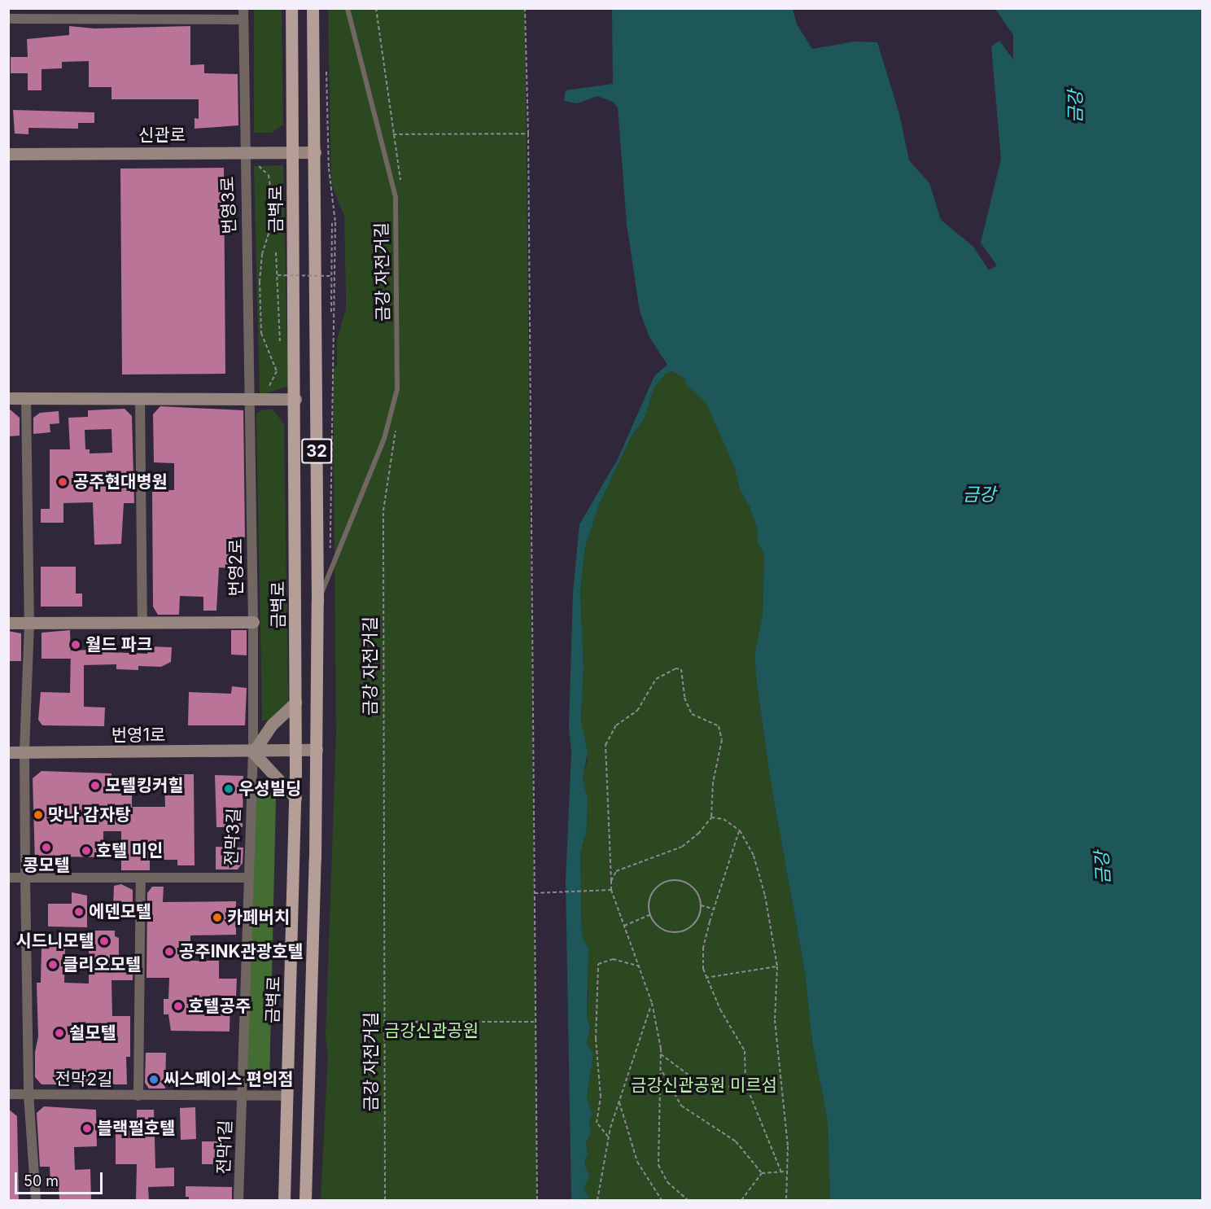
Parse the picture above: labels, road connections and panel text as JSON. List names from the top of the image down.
{
  "streets": {
    "main road": [
      "신관로",
      "금벽로",
      "32",
      "번영1로"
    ],
    "street": [
      "번영3로",
      "번영2로",
      "전막3길",
      "전막2길",
      "전막1길"
    ],
    "lane": ["금강 자전거길"]
  },
  "crossings": [
    ["신관로", "번영3로"],
    ["신관로", "금벽로"],
    ["신관로", "32"],
    ["번영3로", "번영2로"],
    ["금벽로", "번영1로"],
    ["금벽로", "전막2길"],
    ["금강 자전거길", "32"],
    ["32", "번영1로"],
    ["번영1로", "전막3길"],
    ["전막3길", "전막2길"],
    ["전막2길", "전막1길"]
  ],
  "water": ["금강"],
  "parks": ["금강신관공원", "금강신관공원 미르섬"],
  "places": [
    "공주현대병원",
    "월드 파크",
    "모텔킹커힐",
    "우성빌딩",
    "맛나 감자탕",
    "콩모텔",
    "호텔 미인",
    "에덴모텔",
    "카페버치",
    "시드니모텔",
    "공주INK관광호텔",
    "클리오모텔",
    "호텔공주",
    "쉴모텔",
    "씨스페이스 편의점",
    "블랙펄호텔"
  ],
  "scale_bar": "50 m"
}
